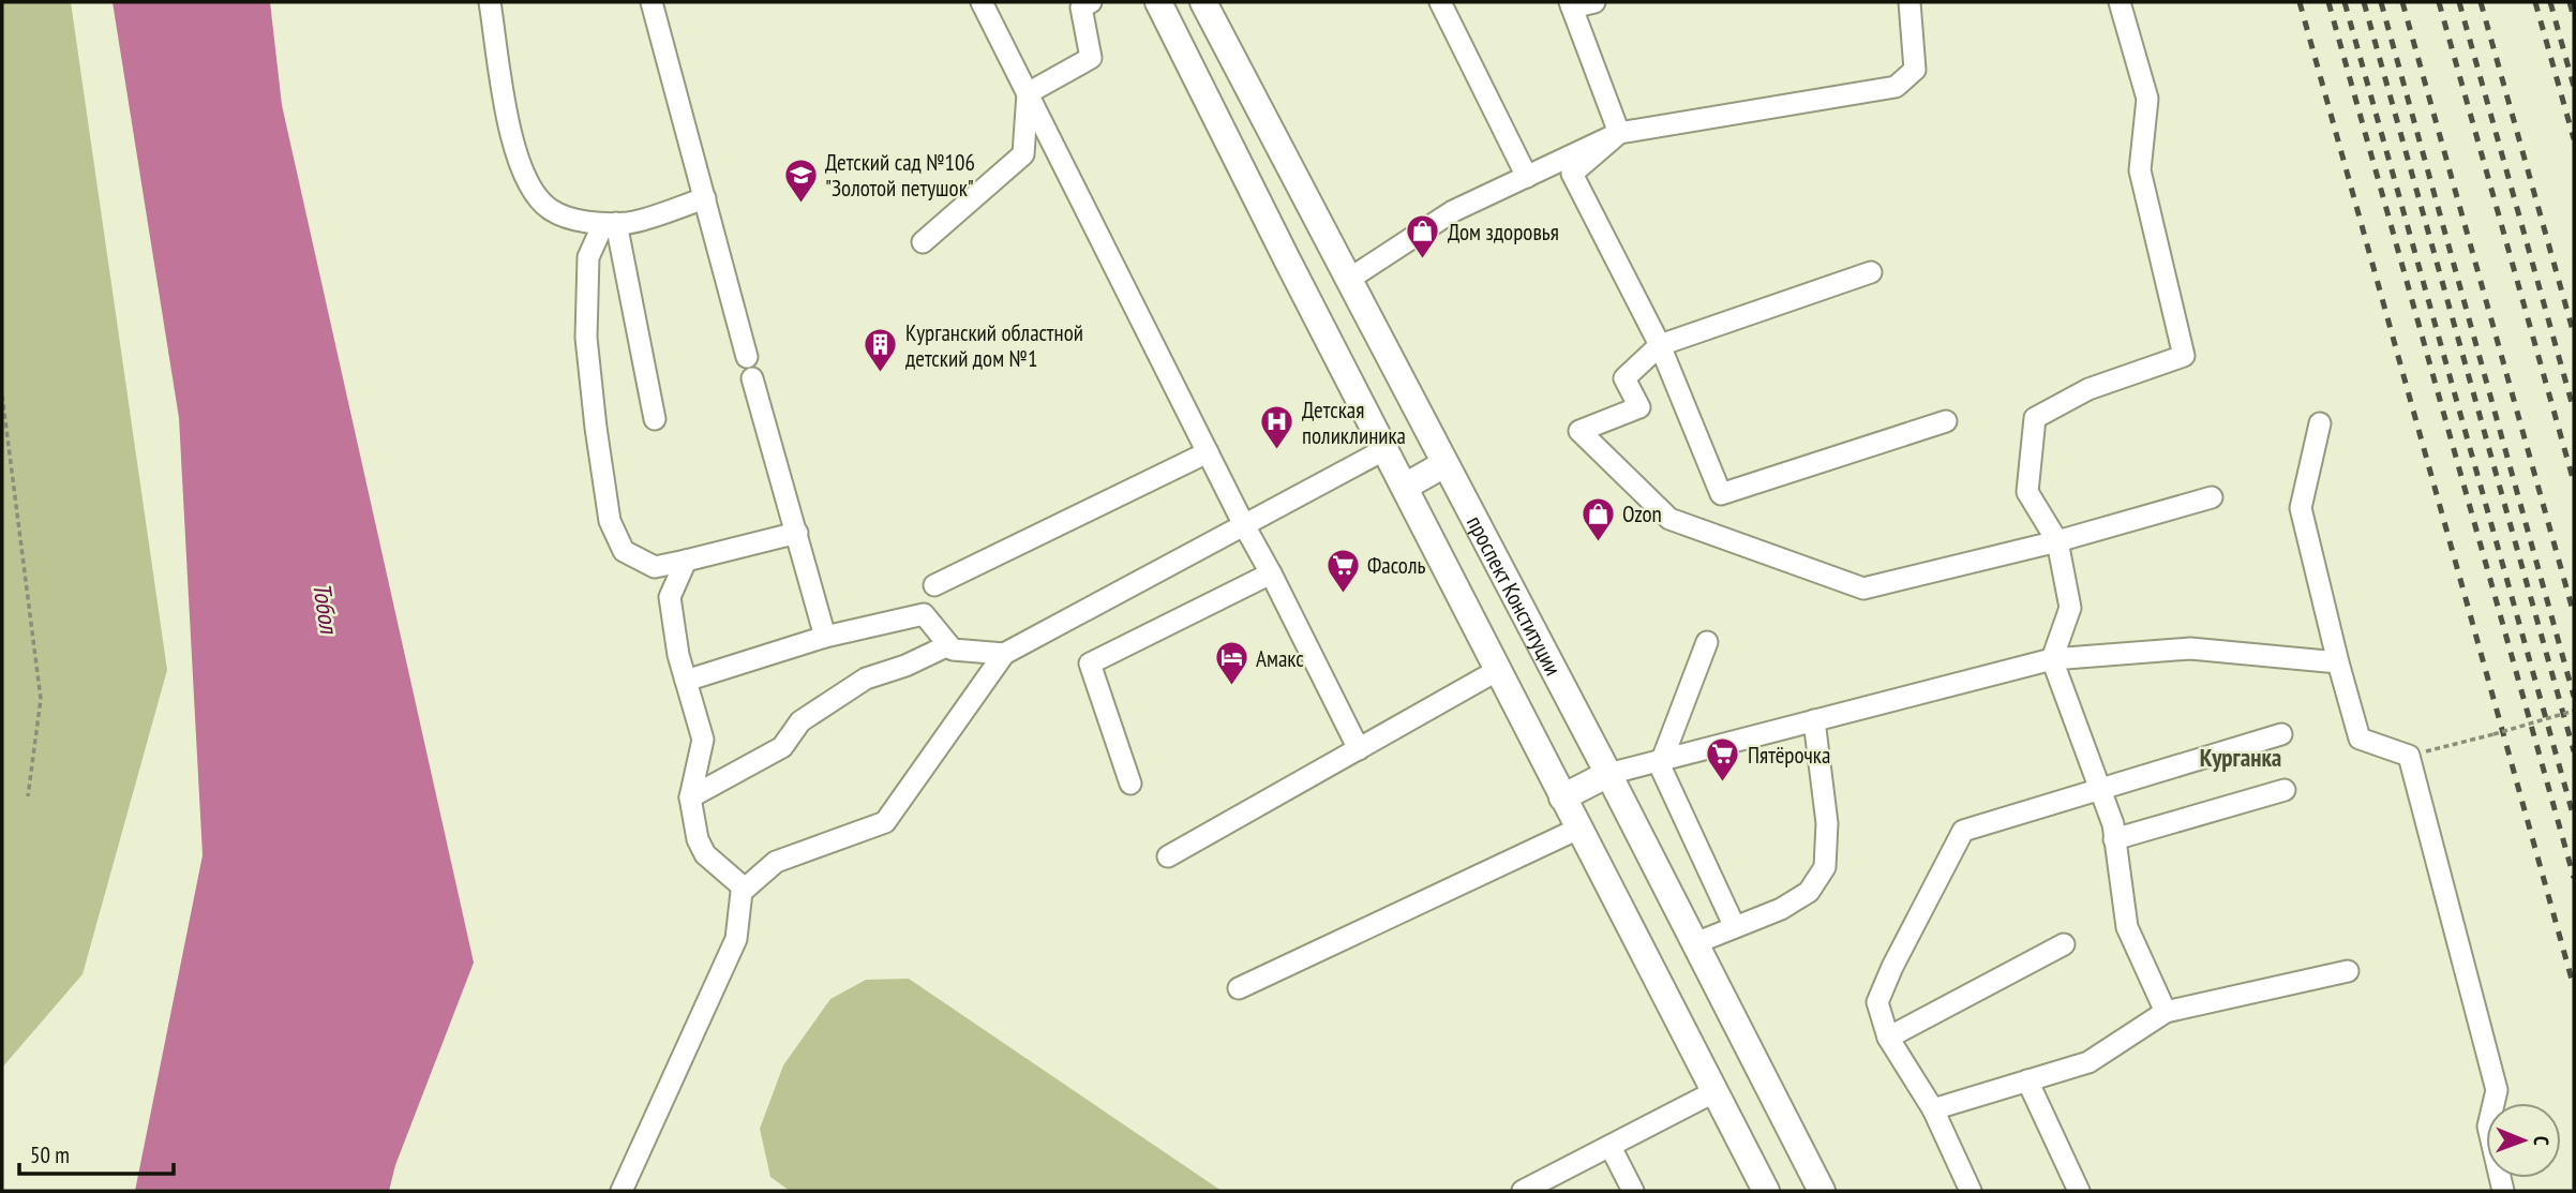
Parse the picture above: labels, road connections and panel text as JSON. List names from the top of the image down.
{
  "streets": {
    "main road": ["проспект Конституции"]
  },
  "districts": ["Курганка"],
  "water": ["Тобол"],
  "places": {
    "school or university": ["Детский сад №106 \"Золотой петушок\""],
    "shop": ["Дом здоровья", "Ozon"],
    "building": ["Курганский областной детский дом №1"],
    "hospital": ["Детская поликлиника"],
    "supermarket": ["Фасоль", "Пятёрочка"],
    "hotel": ["Амакс"]
  },
  "scale_bar": "50 m",
  "north": "right"
}
